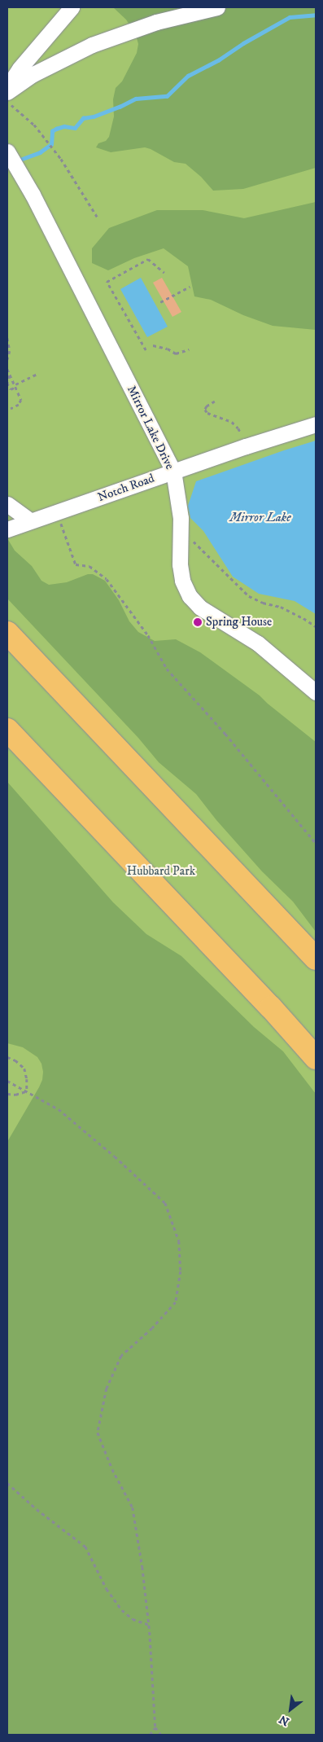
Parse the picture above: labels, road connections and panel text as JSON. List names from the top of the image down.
{
  "streets": {
    "street": ["Mirror Lake Drive", "Notch Road"]
  },
  "crossings": [
    ["Mirror Lake Drive", "Notch Road"]
  ],
  "water": ["Mirror Lake"],
  "parks": ["Hubbard Park"],
  "places": ["Spring House"],
  "north": "bottom left"
}
